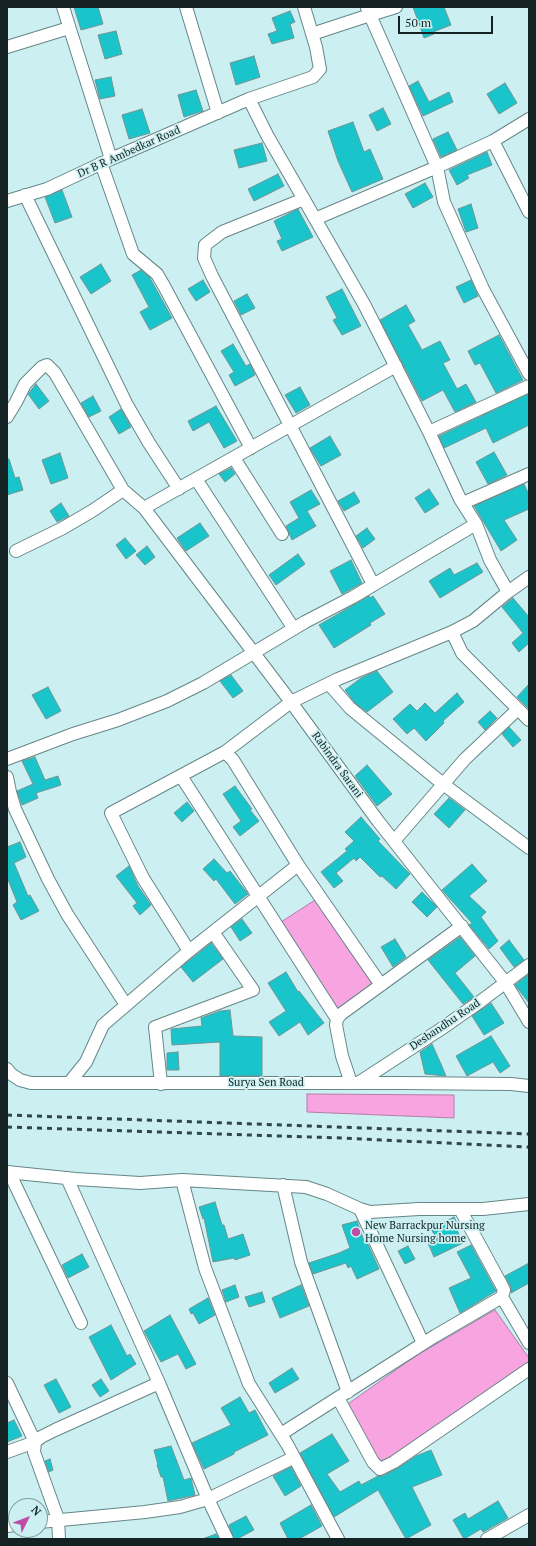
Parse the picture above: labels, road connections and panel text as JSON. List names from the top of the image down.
{
  "streets": {
    "street": [
      "Dr B R Ambedkar Road",
      "Rabindra Sarani",
      "Desbandhu Road",
      "Surya Sen Road"
    ]
  },
  "crossings": [
    ["Rabindra Sarani", "Desbandhu Road"],
    ["Desbandhu Road", "Surya Sen Road"]
  ],
  "places": ["New Barrackpur Nursing Home Nursing home"],
  "scale_bar": "50 m",
  "north": "top right"
}
